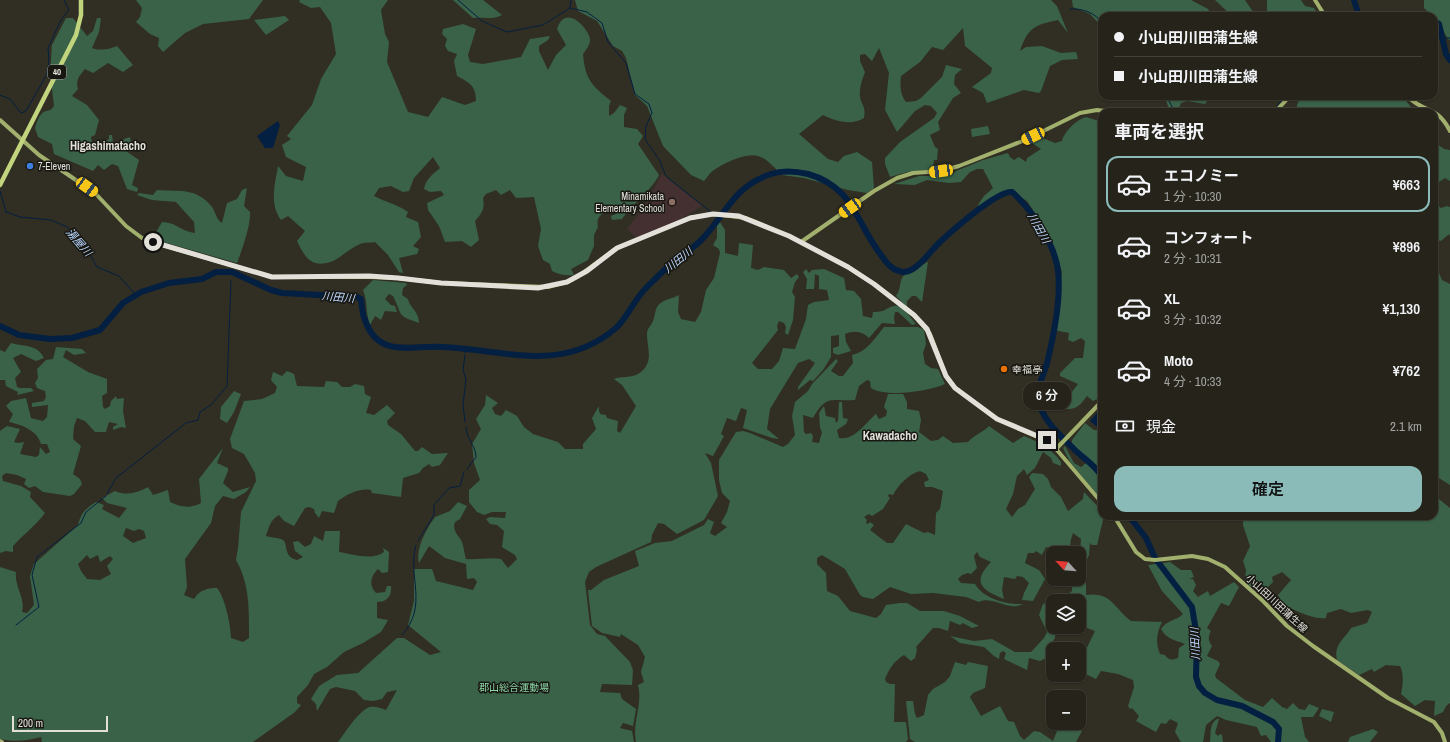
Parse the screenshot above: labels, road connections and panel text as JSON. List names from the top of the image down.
{
  "streets": {
    "main road": ["40", "小山田川田蒲生線"]
  },
  "districts": ["Higashimatacho", "Kawadacho"],
  "water": ["川田川", "湯屋川"],
  "parks": ["郡山総合運動場"],
  "places": ["7-Eleven", "Minamikata Elementary School", "幸福亭"],
  "scale_bar": "200 m",
  "north": "top left",
  "page": {
    "banner": ["小山田川田蒲生線", "小山田川田蒲生線"],
    "heading": "車両を選択",
    "list": [
      {
        "name": "エコノミー",
        "note": "1 分 · 10:30",
        "value": "¥663"
      },
      {
        "name": "コンフォート",
        "note": "2 分 · 10:31",
        "value": "¥896"
      },
      {
        "name": "XL",
        "note": "3 分 · 10:32",
        "value": "¥1,130"
      },
      {
        "name": "Moto",
        "note": "4 分 · 10:33",
        "value": "¥762"
      }
    ],
    "bubble": "6 分",
    "pay": ["現金", "2.1 km"],
    "buttons": "確定",
    "map_buttons": ["+", "−"],
    "scale": "200 m"
  }
}
